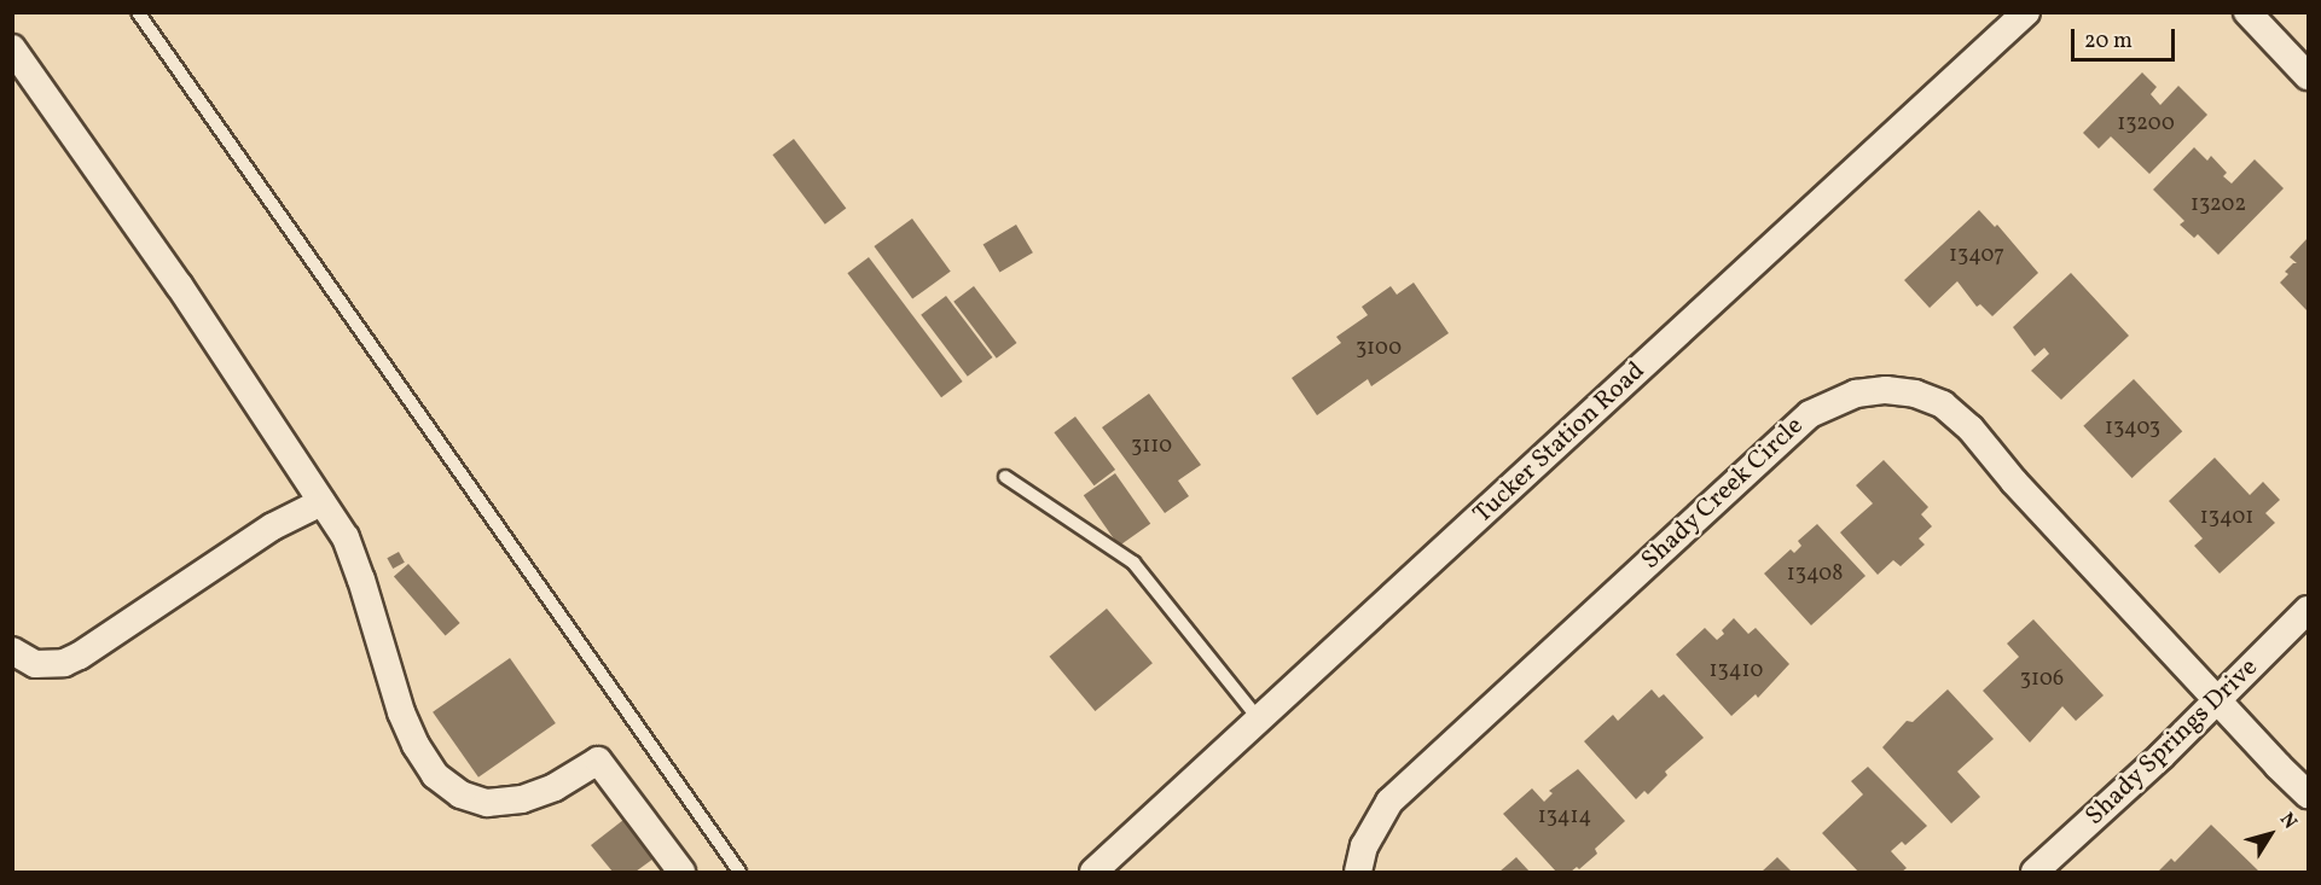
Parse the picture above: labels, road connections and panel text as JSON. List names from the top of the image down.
{
  "streets": {
    "street": ["Tucker Station Road", "Shady Creek Circle", "Shady Springs Drive"]
  },
  "crossings": [
    ["Shady Creek Circle", "Shady Springs Drive"]
  ],
  "house_numbers": [
    "13200",
    "13202",
    "13407",
    "3100",
    "13403",
    "3110",
    "13401",
    "13408",
    "13410",
    "3106",
    "13414"
  ],
  "scale_bar": "20 m",
  "north": "top right"
}
